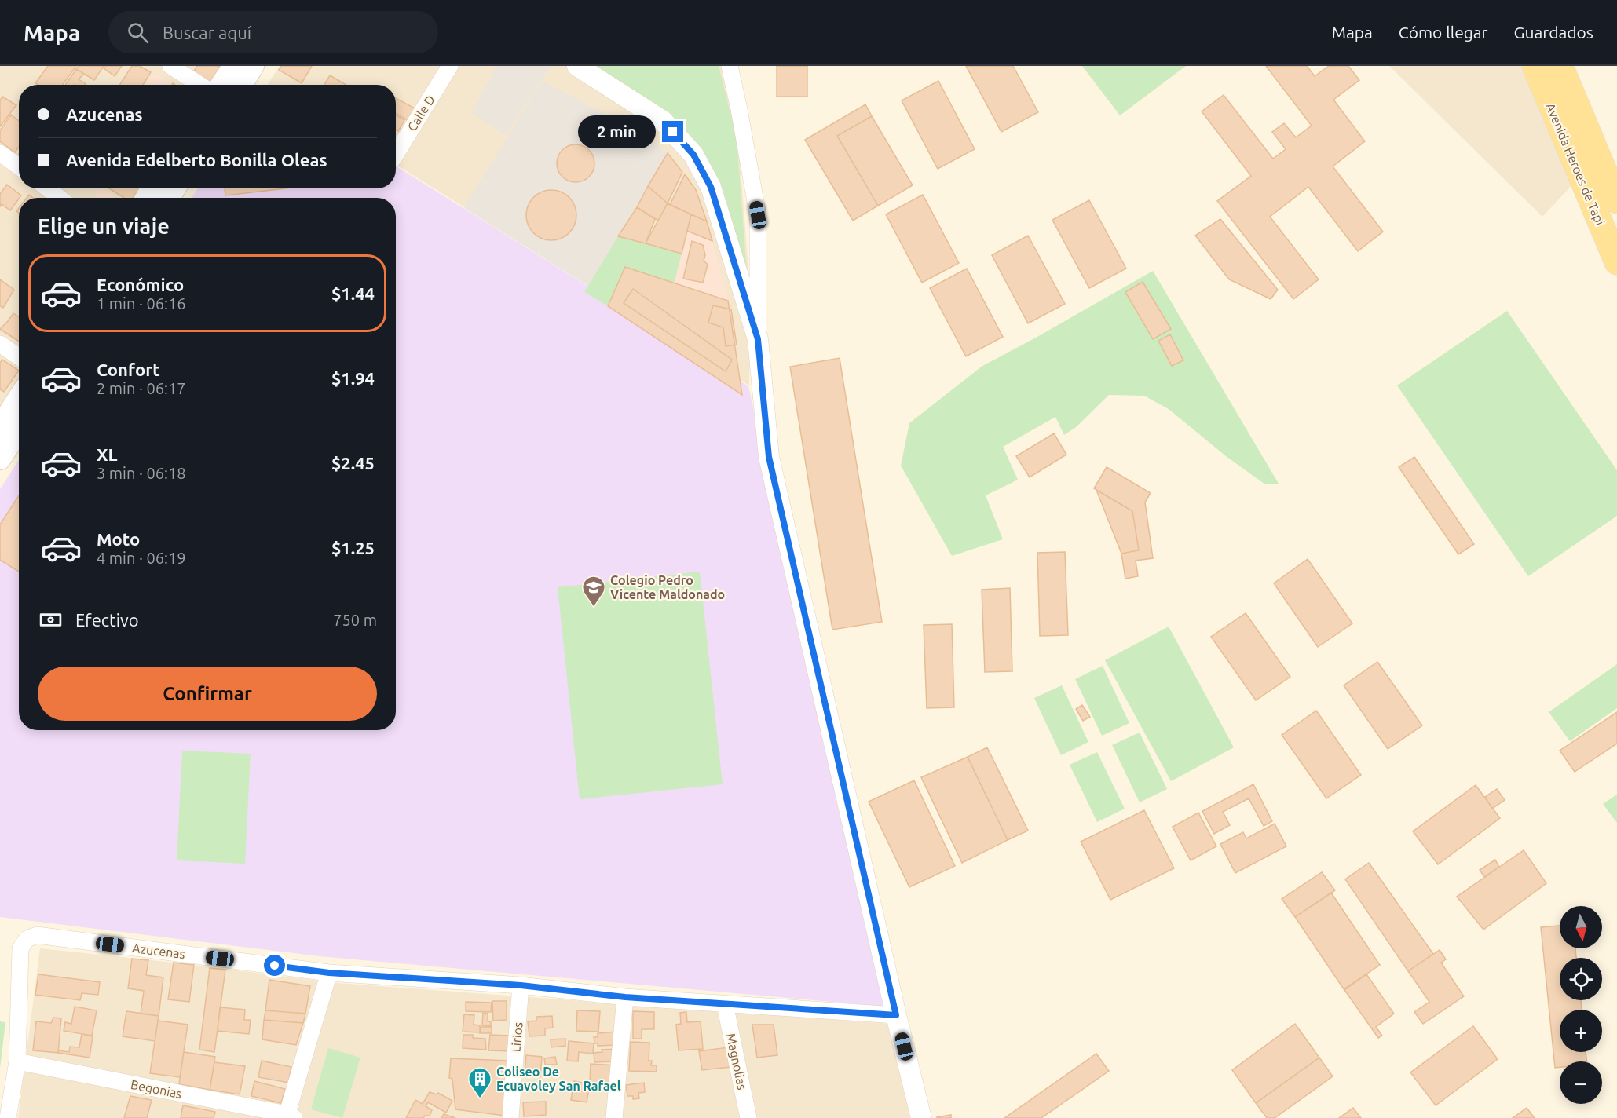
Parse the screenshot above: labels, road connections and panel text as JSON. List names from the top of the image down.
{
  "streets": {
    "main road": ["Avenida Heroes de Tapi"],
    "street": [
      "Calle D",
      "Azucenas",
      "Lirios",
      "Magnolias",
      "Begonias"
    ]
  },
  "crossings": [
    ["Azucenas", "Lirios"],
    ["Azucenas", "Magnolias"],
    ["Azucenas", "Begonias"]
  ],
  "places": {
    "school or university": ["Colegio Pedro Vicente Maldonado"],
    "building": ["Coliseo De Ecuavoley San Rafael"]
  },
  "north": "bottom",
  "page": {
    "header": "Mapa",
    "search": "Buscar aquí",
    "nav": ["Mapa", "Cómo llegar", "Guardados"],
    "banner": ["Azucenas", "Avenida Edelberto Bonilla Oleas"],
    "bubble": "2 min",
    "heading": "Elige un viaje",
    "list": [
      {
        "name": "Económico",
        "note": "1 min · 06:16",
        "value": "$1.44"
      },
      {
        "name": "Confort",
        "note": "2 min · 06:17",
        "value": "$1.94"
      },
      {
        "name": "XL",
        "note": "3 min · 06:18",
        "value": "$2.45"
      },
      {
        "name": "Moto",
        "note": "4 min · 06:19",
        "value": "$1.25"
      }
    ],
    "pay": ["Efectivo", "750 m"],
    "buttons": "Confirmar",
    "map_buttons": ["+", "−"]
  }
}
